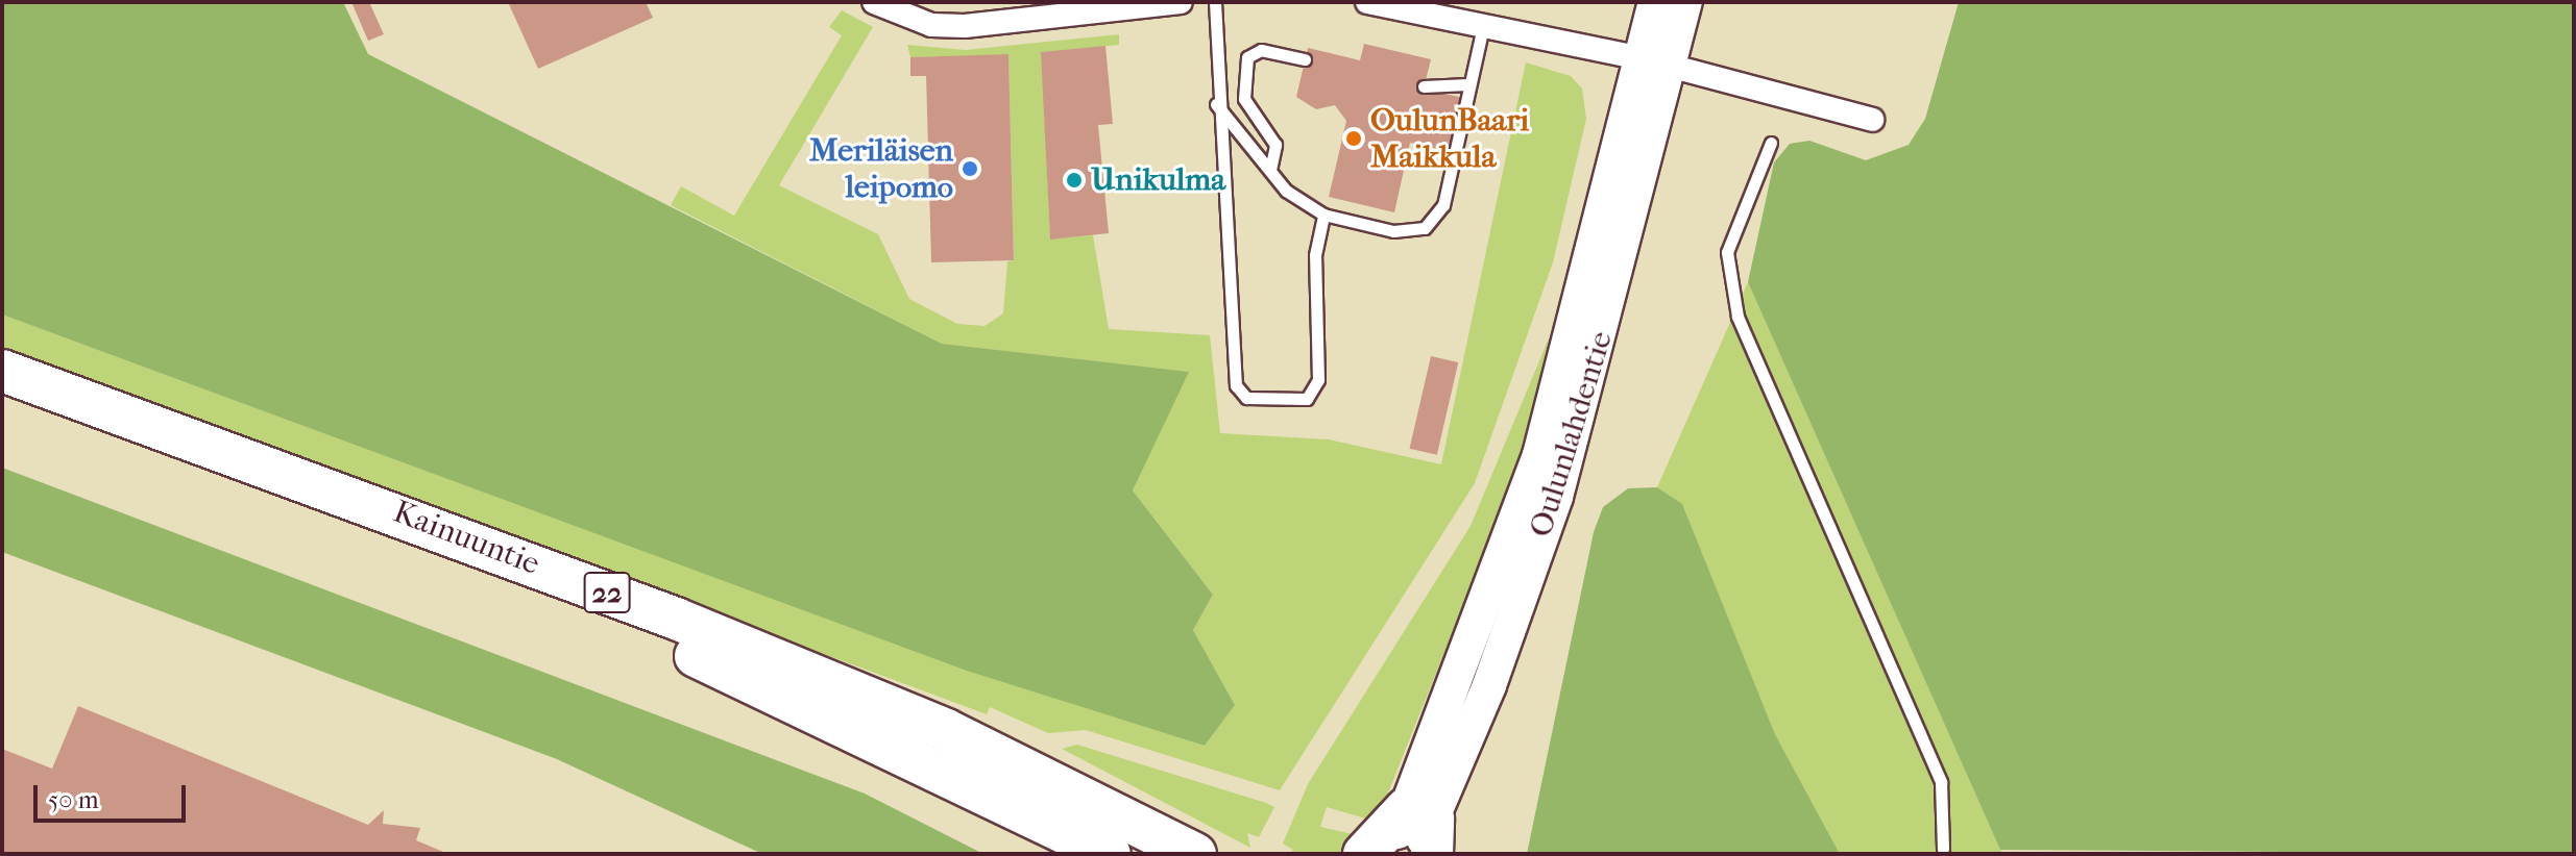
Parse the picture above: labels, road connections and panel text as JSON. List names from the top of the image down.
{
  "streets": {
    "highway": ["Kainuuntie", "22"],
    "main road": ["Oulunlahdentie"]
  },
  "places": ["OulunBaari Maikkula", "Meriläisen leipomo", "Unikulma"],
  "scale_bar": "50 m"
}
